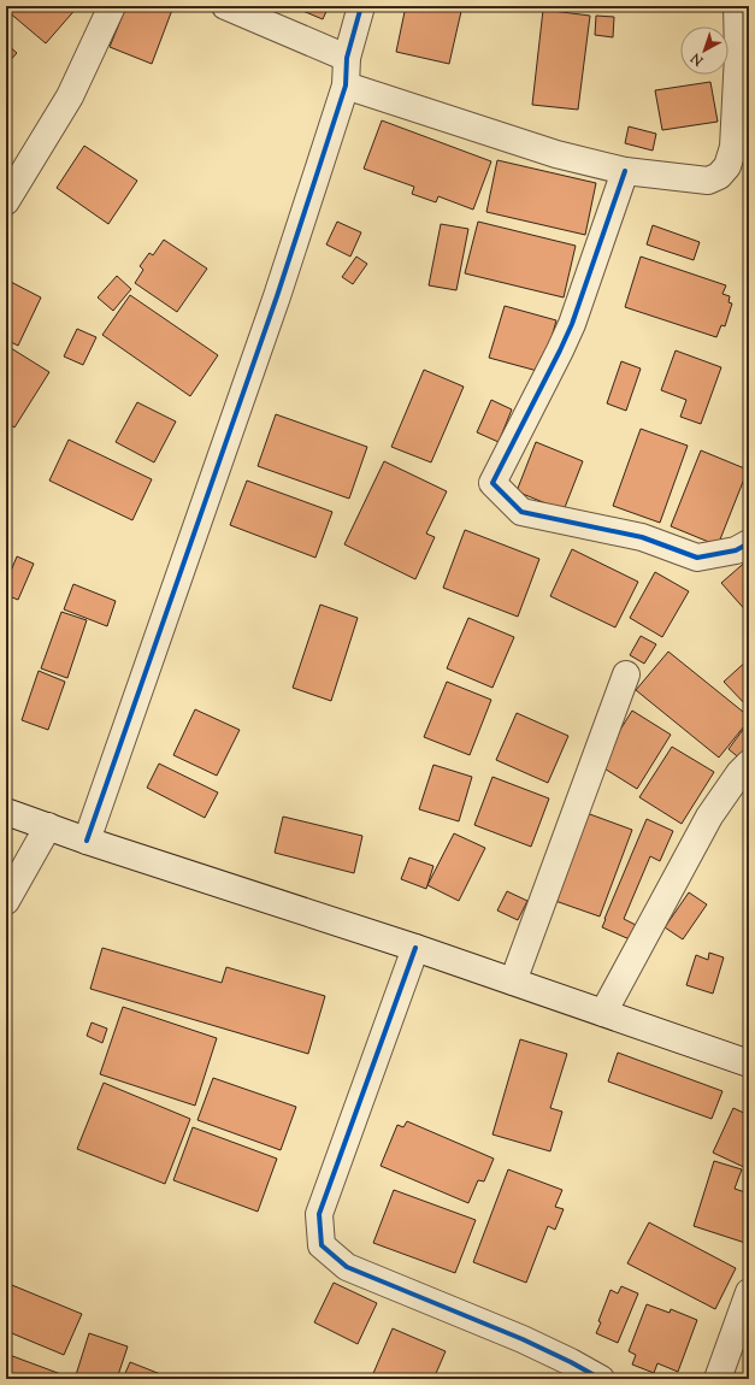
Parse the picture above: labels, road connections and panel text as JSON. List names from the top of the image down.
{
  "north": "bottom left"
}
